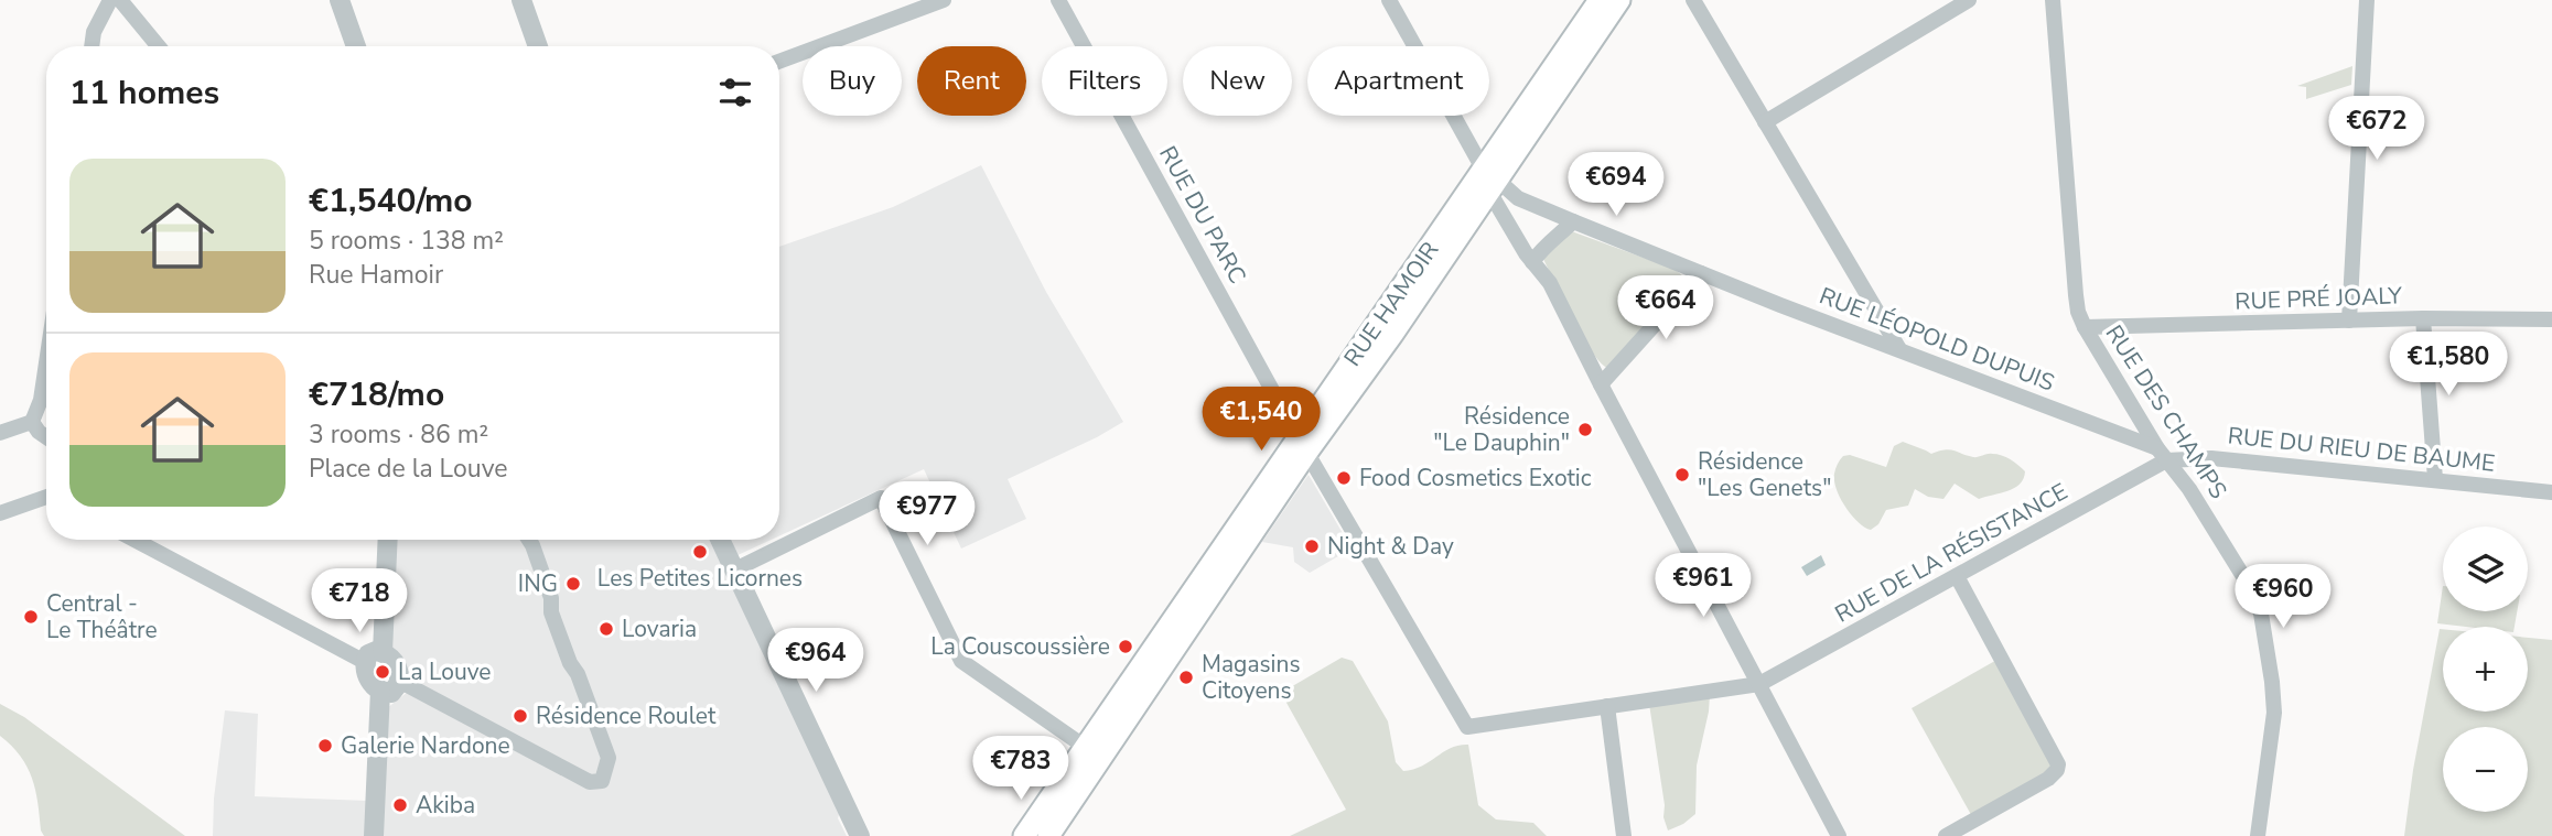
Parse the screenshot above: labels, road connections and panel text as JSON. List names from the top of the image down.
{
  "streets": {
    "main road": ["RUE HAMOIR"],
    "street": [
      "RUE DU PARC",
      "RUE PRÉ JOALY",
      "RUE LÉOPOLD DUPUIS",
      "RUE DES CHAMPS",
      "RUE DU RIEU DE BAUME",
      "RUE DE LA RÉSISTANCE"
    ]
  },
  "crossings": [
    ["RUE DU PARC", "RUE HAMOIR"],
    ["RUE PRÉ JOALY", "RUE DES CHAMPS"],
    ["RUE HAMOIR", "RUE LÉOPOLD DUPUIS"],
    ["RUE LÉOPOLD DUPUIS", "RUE DES CHAMPS"],
    ["RUE LÉOPOLD DUPUIS", "RUE DU RIEU DE BAUME"],
    ["RUE LÉOPOLD DUPUIS", "RUE DE LA RÉSISTANCE"],
    ["RUE DES CHAMPS", "RUE DU RIEU DE BAUME"],
    ["RUE DES CHAMPS", "RUE DE LA RÉSISTANCE"],
    ["RUE DU RIEU DE BAUME", "RUE DE LA RÉSISTANCE"]
  ],
  "places": [
    "Résidence \"Le Dauphin\"",
    "Résidence \"Les Genets\"",
    "Food Cosmetics Exotic",
    "Night & Day",
    "Les Petites Licornes",
    "ING",
    "Central - Le Théâtre",
    "Lovaria",
    "La Couscoussière",
    "La Louve",
    "Magasins Citoyens",
    "Résidence Roulet",
    "Galerie Nardone",
    "Akiba"
  ],
  "page": {
    "chip": [
      "Buy",
      "Rent",
      "Filters",
      "New",
      "Apartment"
    ],
    "heading": "11 homes",
    "price": [
      "€672",
      "€694",
      "€664",
      "€1,580",
      "€1,540",
      "€977",
      "€961",
      "€960",
      "€718",
      "€964",
      "€783"
    ],
    "list": [
      {
        "name": "€1,540/mo",
        "note": "5 rooms · 138 m² · Rue Hamoir"
      },
      {
        "name": "€718/mo",
        "note": "3 rooms · 86 m² · Place de la Louve"
      }
    ],
    "map_buttons": ["+", "−"]
  }
}
